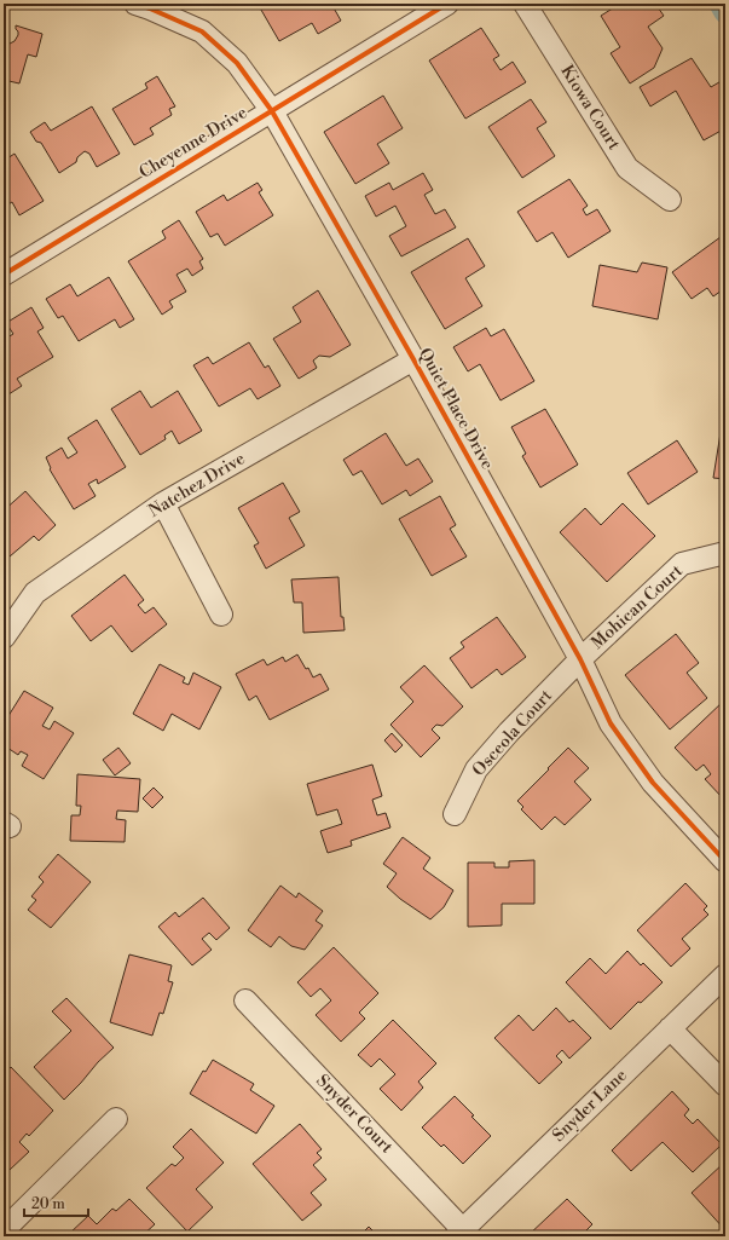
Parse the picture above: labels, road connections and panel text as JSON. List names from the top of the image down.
{
  "streets": {
    "street": [
      "Kiowa Court",
      "Cheyenne Drive",
      "Quiet Place Drive",
      "Natchez Drive",
      "Mohican Court",
      "Osceola Court",
      "Snyder Lane",
      "Snyder Court"
    ]
  },
  "crossings": [
    ["Cheyenne Drive", "Quiet Place Drive"],
    ["Quiet Place Drive", "Natchez Drive"],
    ["Quiet Place Drive", "Mohican Court"],
    ["Quiet Place Drive", "Osceola Court"],
    ["Mohican Court", "Osceola Court"],
    ["Snyder Lane", "Snyder Court"]
  ],
  "scale_bar": "20 m"
}
